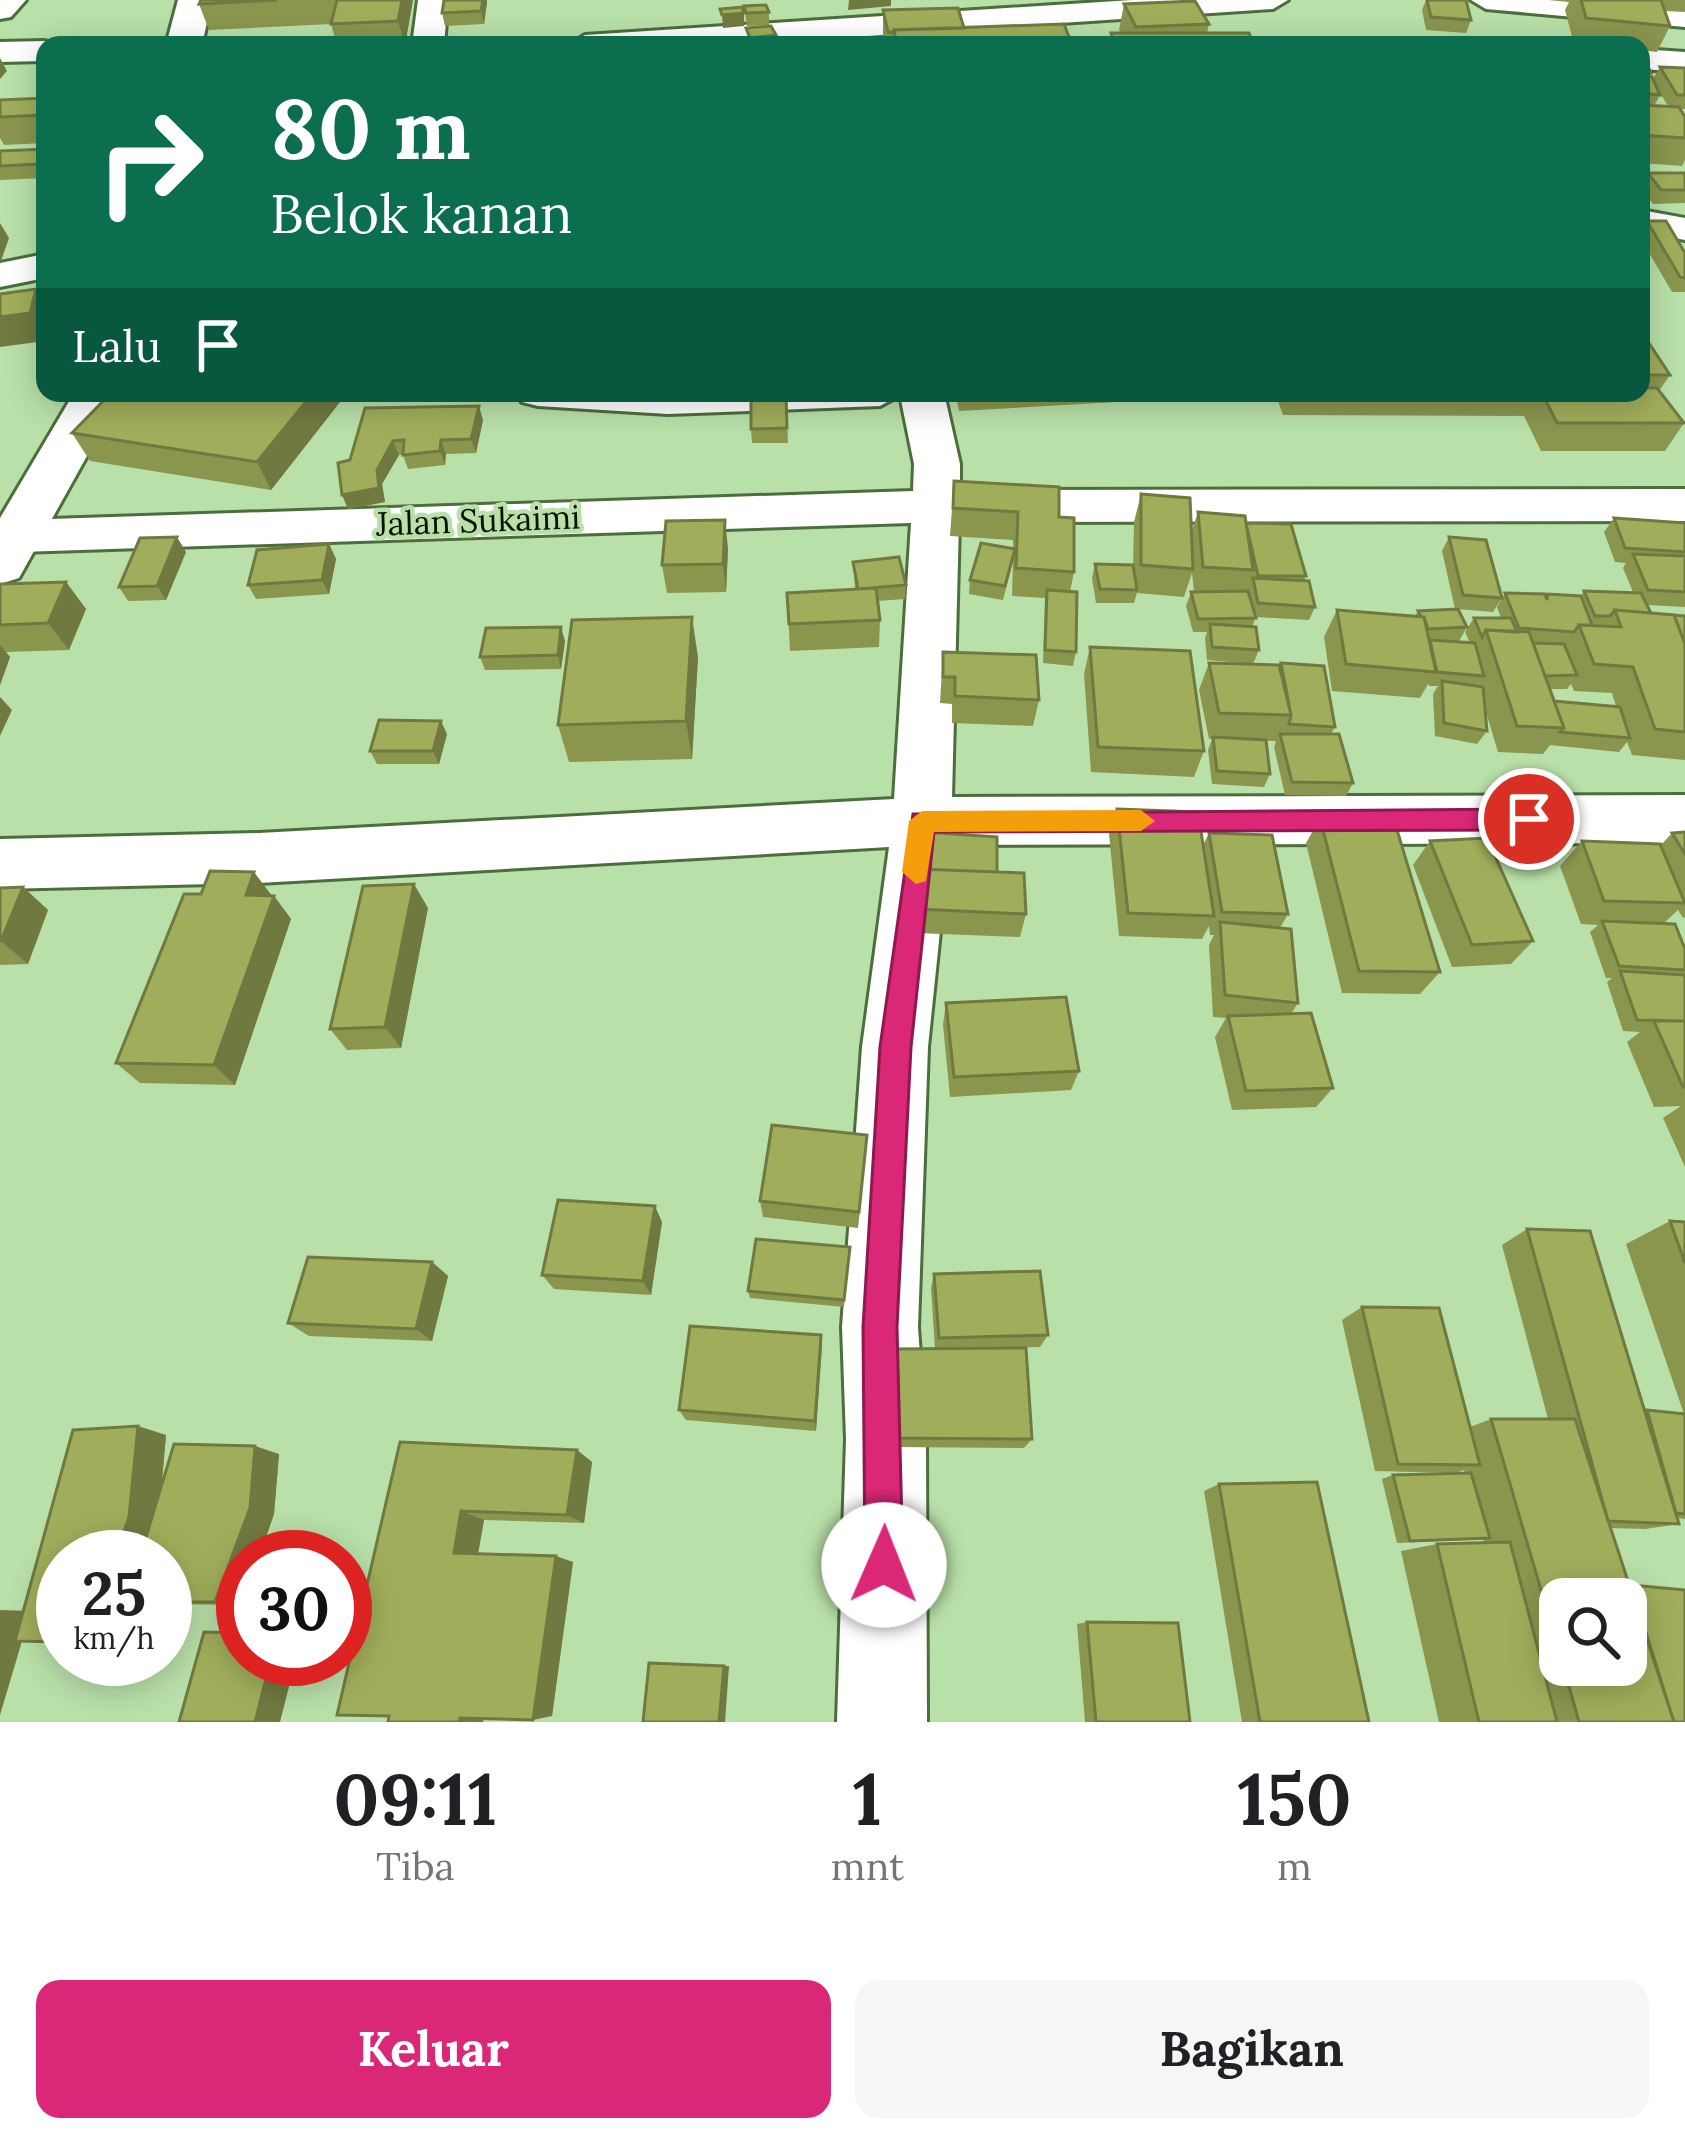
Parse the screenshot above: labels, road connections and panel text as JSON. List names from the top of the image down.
{
  "streets": {
    "street": ["Jalan Sukaimi"]
  },
  "page": {
    "turn": ["80 m", "Belok kanan"],
    "then": "Lalu",
    "speed": "25 km/h",
    "limit": "30",
    "eta": [
      "09:11",
      "Tiba",
      "1",
      "mnt",
      "150",
      "m"
    ],
    "buttons": ["Keluar", "Bagikan"]
  }
}
